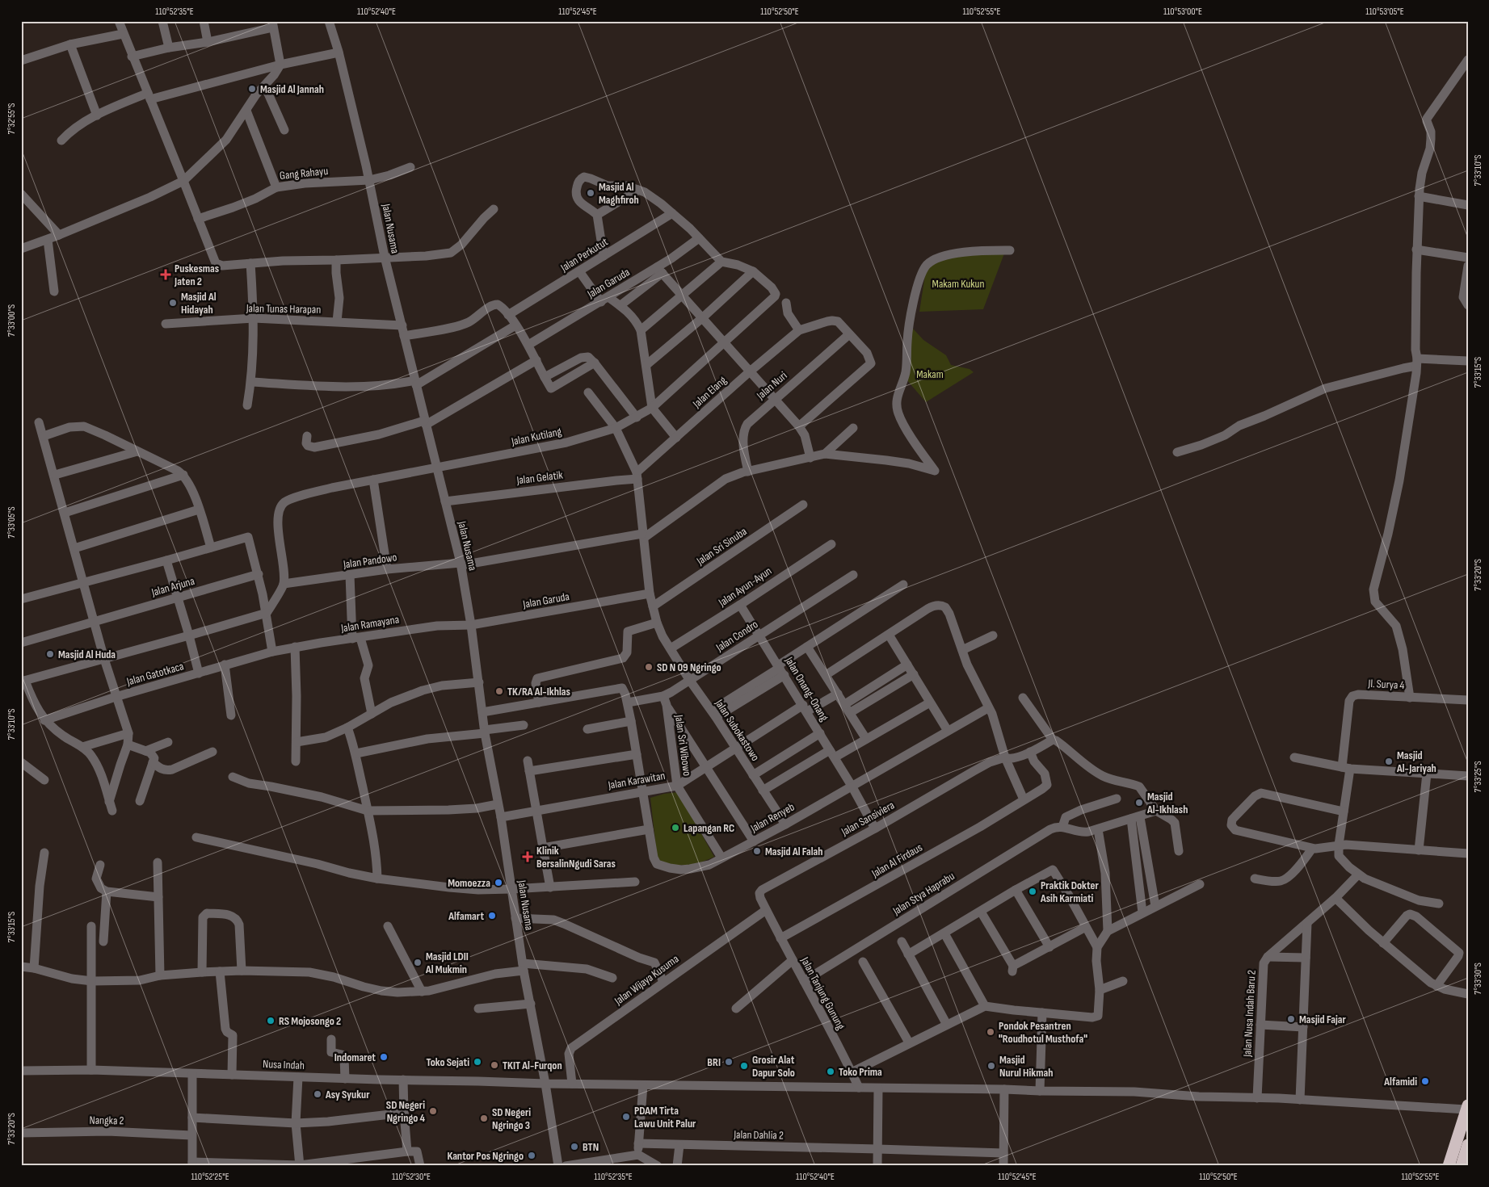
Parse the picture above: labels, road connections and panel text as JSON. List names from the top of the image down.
{
  "streets": {
    "street": [
      "Gang Rahayu",
      "Jalan Nusama",
      "Jalan Perkutut",
      "Jalan Garuda",
      "Jalan Tunas Harapan",
      "Jalan Nuri",
      "Jalan Elang",
      "Jalan Kutilang",
      "Jalan Gelatik",
      "Jalan Sri Sinuba",
      "Jalan Pandowo",
      "Jalan Arjuna",
      "Jalan Ayun-Ayun",
      "Jalan Ramayana",
      "Jalan Condro",
      "Jalan Gatotkaca",
      "Jl. Surya 4",
      "Jalan Onang-Onang",
      "Jalan Subokastowo",
      "Jalan Sri Wibowo",
      "Jalan Karawitan",
      "Jalan Renyeb",
      "Jalan Sansiviera",
      "Jalan Al Firdaus",
      "Jalan Stya Haprabu",
      "Jalan Wijaya Kusuma",
      "Jalan Tanjung Gunung",
      "Jalan Nusa Indah Baru 2",
      "Nusa Indah",
      "Nangka 2",
      "Jalan Dahlia 2"
    ]
  },
  "crossings": [
    ["Gang Rahayu", "Jalan Nusama"],
    ["Jalan Nusama", "Jalan Garuda"],
    ["Jalan Nusama", "Jalan Tunas Harapan"],
    ["Jalan Nusama", "Jalan Kutilang"],
    ["Jalan Nusama", "Jalan Gelatik"],
    ["Jalan Nusama", "Jalan Pandowo"],
    ["Jalan Nusama", "Jalan Ramayana"],
    ["Jalan Nusama", "Jalan Karawitan"],
    ["Jalan Nusama", "Nusa Indah"],
    ["Jalan Garuda", "Jalan Ramayana"],
    ["Jalan Garuda", "Jalan Subokastowo"],
    ["Jalan Elang", "Jalan Gelatik"],
    ["Jalan Elang", "Jalan Subokastowo"],
    ["Jalan Kutilang", "Jalan Pandowo"],
    ["Jalan Kutilang", "Jalan Subokastowo"],
    ["Jalan Gelatik", "Jalan Subokastowo"],
    ["Jalan Sri Sinuba", "Jalan Subokastowo"],
    ["Jalan Ayun-Ayun", "Jalan Onang-Onang"],
    ["Jalan Ayun-Ayun", "Jalan Subokastowo"],
    ["Jalan Ramayana", "Jalan Gatotkaca"],
    ["Jalan Condro", "Jalan Onang-Onang"],
    ["Jalan Condro", "Jalan Subokastowo"],
    ["Jalan Condro", "Jalan Sri Wibowo"],
    ["Jalan Condro", "Jalan Renyeb"],
    ["Jalan Onang-Onang", "Jalan Karawitan"],
    ["Jalan Onang-Onang", "Jalan Renyeb"],
    ["Jalan Onang-Onang", "Jalan Sansiviera"],
    ["Jalan Subokastowo", "Jalan Karawitan"],
    ["Jalan Subokastowo", "Jalan Renyeb"],
    ["Jalan Sri Wibowo", "Jalan Karawitan"],
    ["Jalan Sri Wibowo", "Jalan Renyeb"],
    ["Jalan Karawitan", "Jalan Renyeb"],
    ["Jalan Sansiviera", "Jalan Al Firdaus"],
    ["Jalan Sansiviera", "Jalan Wijaya Kusuma"],
    ["Jalan Sansiviera", "Jalan Tanjung Gunung"],
    ["Jalan Al Firdaus", "Jalan Tanjung Gunung"],
    ["Jalan Stya Haprabu", "Jalan Tanjung Gunung"],
    ["Jalan Wijaya Kusuma", "Jalan Tanjung Gunung"],
    ["Jalan Wijaya Kusuma", "Nusa Indah"],
    ["Jalan Tanjung Gunung", "Nusa Indah"],
    ["Jalan Nusa Indah Baru 2", "Nusa Indah"]
  ],
  "parks": ["Makam Kukun", "Makam"],
  "places": {
    "other": [
      "Masjid Al Jannah",
      "Masjid Al Maghfiroh",
      "Masjid Al Hidayah",
      "Masjid Al Huda",
      "SD N 09 Ngringo",
      "TK/RA Al-Ikhlas",
      "Masjid Al-Jariyah",
      "Masjid Al-Ikhlash",
      "Lapangan RC",
      "Masjid Al Falah",
      "Momoezza",
      "Praktik Dokter Asih Karmiati",
      "Alfamart",
      "Masjid LDII Al Mukmin",
      "Masjid Fajar",
      "RS Mojosongo 2",
      "Pondok Pesantren \"Roudhotul Musthofa\"",
      "Indomaret",
      "Toko Sejati",
      "BRI",
      "TKIT Al-Furqon",
      "Grosir Alat Dapur Solo",
      "Masjid Nurul Hikmah",
      "Toko Prima",
      "Alfamidi",
      "Asy Syukur",
      "SD Negeri Ngringo 4",
      "PDAM Tirta Lawu Unit Palur",
      "SD Negeri Ngringo 3",
      "BTN",
      "Kantor Pos Ngringo"
    ],
    "health": ["Puskesmas Jaten 2", "Klinik BersalinNgudi Saras"]
  },
  "coordinates": [
    "110°52'35\"E",
    "110°52'40\"E",
    "110°52'45\"E",
    "110°52'50\"E",
    "110°52'55\"E",
    "110°53'00\"E",
    "110°53'05\"E",
    "7°32'55\"S",
    "7°33'10\"S",
    "7°33'00\"S",
    "7°33'15\"S",
    "7°33'05\"S",
    "7°33'20\"S",
    "7°33'25\"S",
    "7°33'30\"S",
    "110°52'25\"E",
    "110°52'30\"E"
  ]
}
